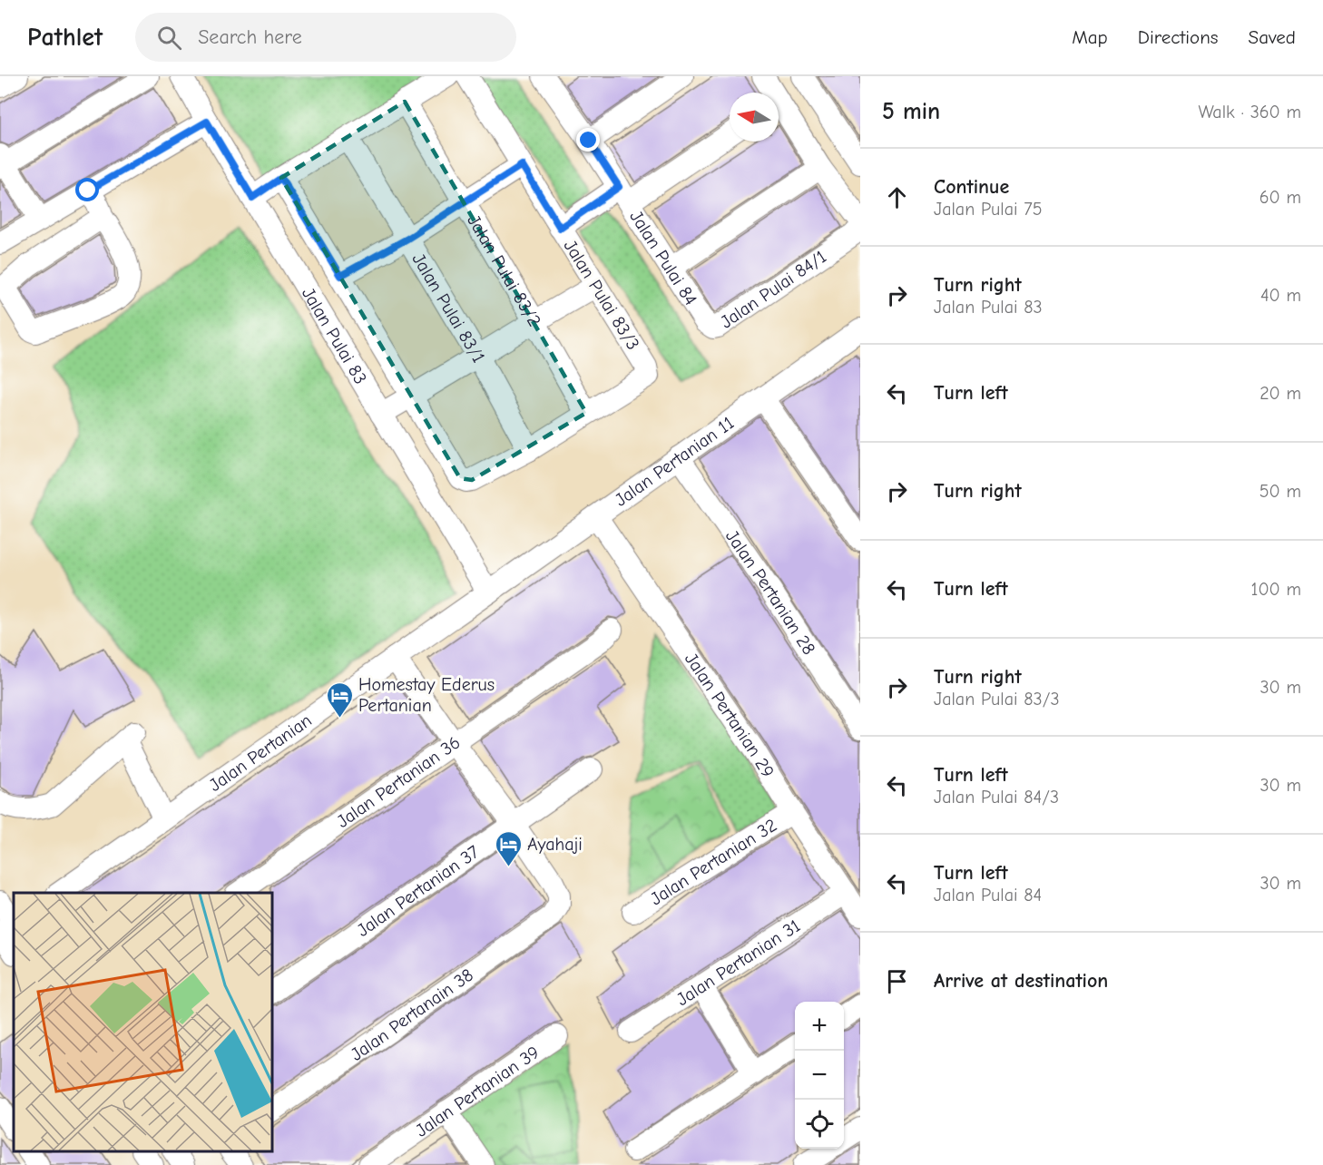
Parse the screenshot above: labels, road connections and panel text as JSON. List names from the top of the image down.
{
  "streets": {
    "street": [
      "Jalan Pulai 84",
      "Jalan Pulai 83/2",
      "Jalan Pulai 84/1",
      "Jalan Pulai 83/3",
      "Jalan Pulai 83/1",
      "Jalan Pulai 83",
      "Jalan Pertanian 11",
      "Jalan Pertanian 28",
      "Jalan Pertanian 29",
      "Jalan Pertanian",
      "Jalan Pertanian 36",
      "Jalan Pertanian 32",
      "Jalan Pertanian 37",
      "Jalan Pertanian 31",
      "Jalan Pertanain 38",
      "Jalan Pertanian 39"
    ]
  },
  "crossings": [
    ["Jalan Pulai 84", "Jalan Pulai 84/1"],
    ["Jalan Pulai 83/2", "Jalan Pulai 83/3"],
    ["Jalan Pulai 83", "Jalan Pertanian 11"],
    ["Jalan Pulai 83", "Jalan Pertanian"],
    ["Jalan Pertanian 11", "Jalan Pertanian 28"],
    ["Jalan Pertanian 11", "Jalan Pertanian 29"],
    ["Jalan Pertanian 11", "Jalan Pertanian"],
    ["Jalan Pertanian 29", "Jalan Pertanian 32"],
    ["Jalan Pertanian 29", "Jalan Pertanian 31"],
    ["Jalan Pertanian 37", "Jalan Pertanain 38"]
  ],
  "places": {
    "hotel": ["Homestay Ederus Pertanian", "Ayahaji"]
  },
  "north": "left",
  "page": {
    "header": "Pathlet",
    "search": "Search here",
    "nav": ["Map", "Directions", "Saved"],
    "heading": ["5 min", "Walk · 360 m"],
    "list": [
      ["Continue", "Jalan Pulai 75", "60 m"],
      ["Turn right", "Jalan Pulai 83", "40 m"],
      ["Turn left", "20 m"],
      ["Turn right", "50 m"],
      ["Turn left", "100 m"],
      ["Turn right", "Jalan Pulai 83/3", "30 m"],
      ["Turn left", "Jalan Pulai 84/3", "30 m"],
      ["Turn left", "Jalan Pulai 84", "30 m"],
      "Arrive at destination"
    ],
    "map_buttons": ["+", "−"]
  }
}
